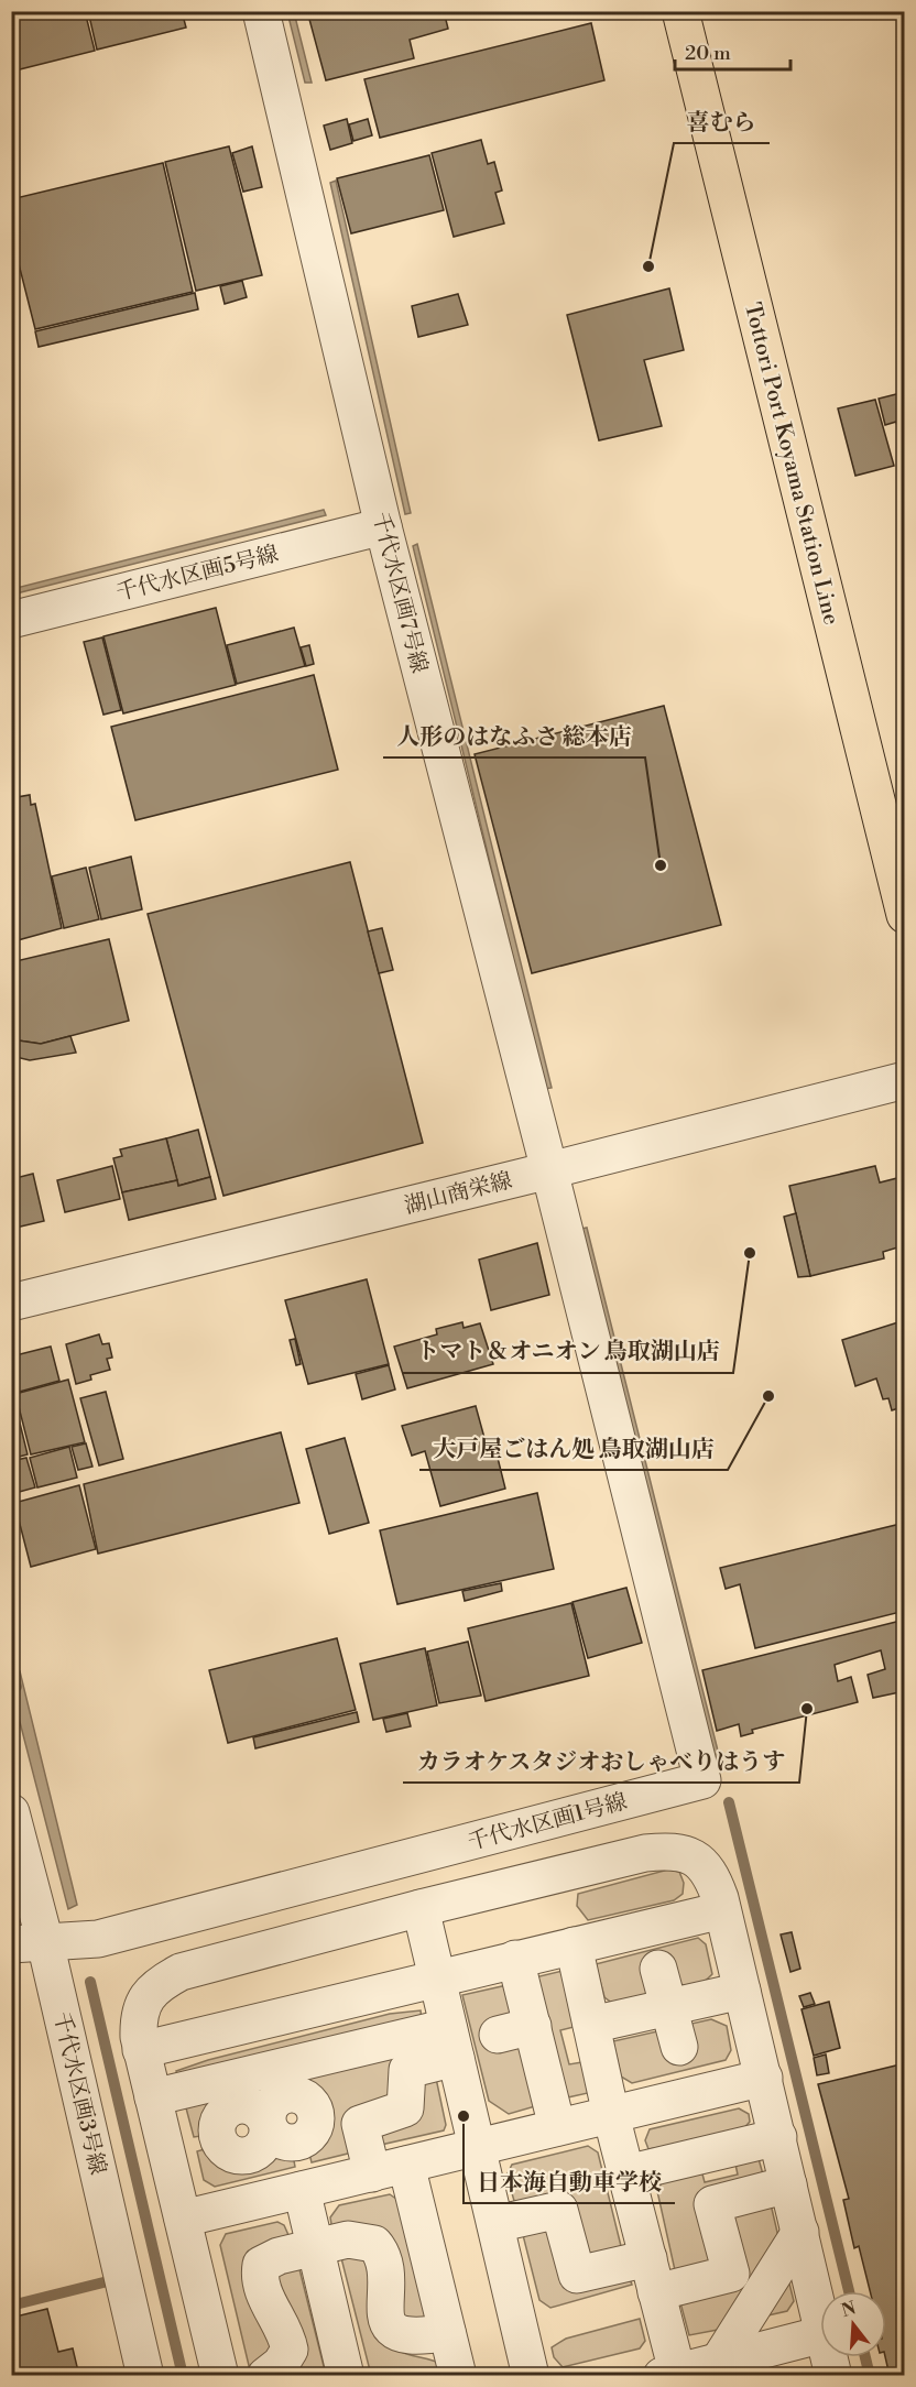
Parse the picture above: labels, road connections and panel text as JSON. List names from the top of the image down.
{
  "streets": {
    "main road": ["Tottori Port Koyama Station Line"],
    "street": [
      "千代水区画5号線",
      "千代水区画7号線",
      "湖山商栄線",
      "千代水区画1号線",
      "千代水区画3号線"
    ]
  },
  "crossings": [
    ["千代水区画5号線", "千代水区画7号線"],
    ["千代水区画7号線", "湖山商栄線"],
    ["千代水区画7号線", "千代水区画1号線"],
    ["湖山商栄線", "千代水区画1号線"],
    ["千代水区画1号線", "千代水区画3号線"]
  ],
  "places": [
    "喜むら",
    "人形のはなふさ 総本店",
    "トマト＆オニオン 鳥取湖山店",
    "大戸屋ごはん処 鳥取湖山店",
    "カラオケスタジオおしゃべりはうす",
    "日本海自動車学校"
  ],
  "scale_bar": "20 m",
  "north": "top"
}
